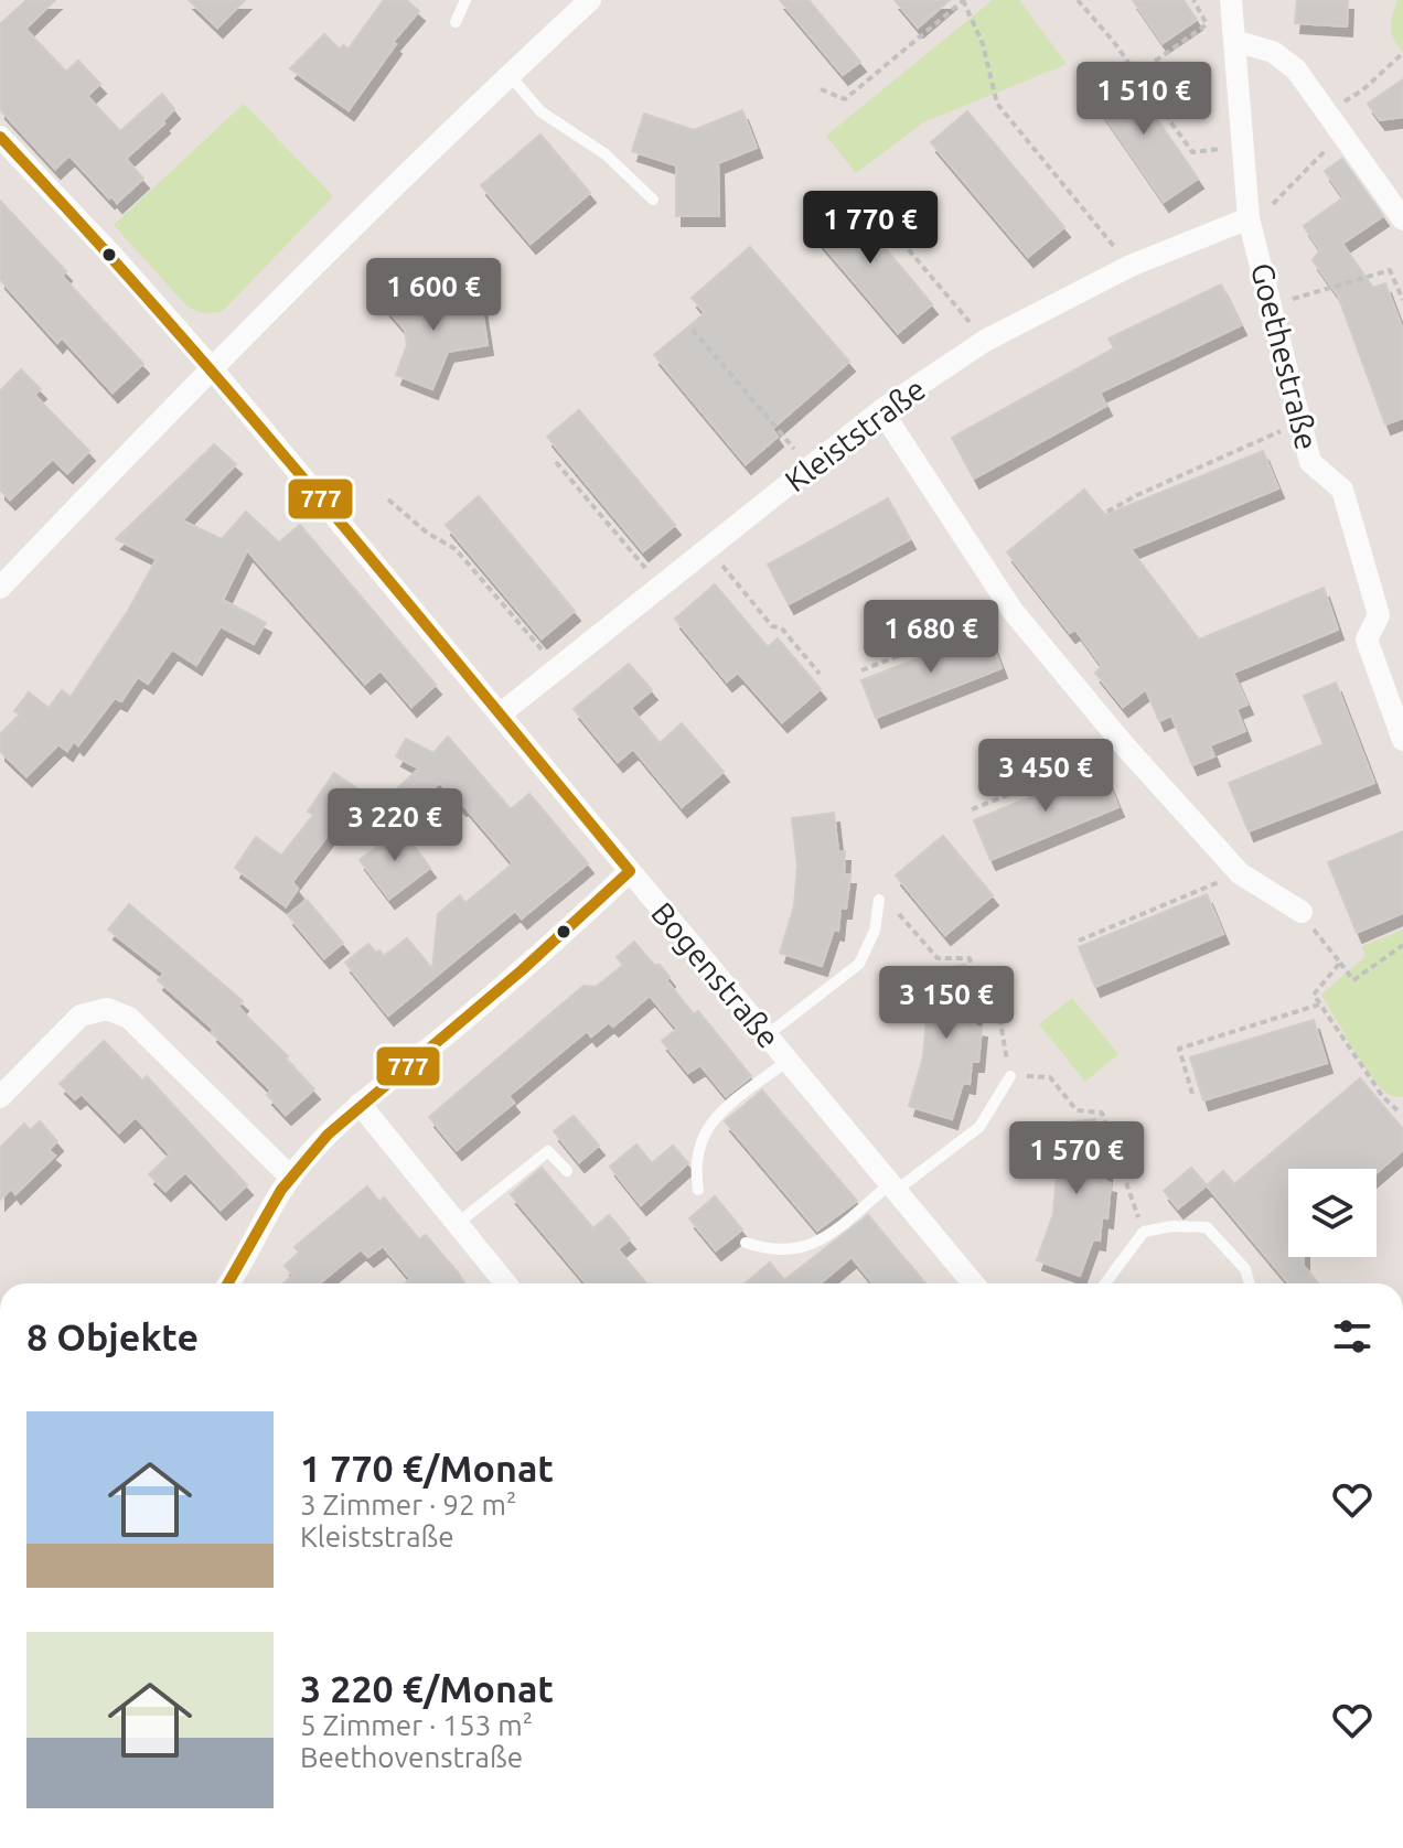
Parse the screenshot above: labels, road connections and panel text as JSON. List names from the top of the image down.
{
  "streets": {
    "street": ["Goethestraße", "Kleiststraße", "Bogenstraße"]
  },
  "crossings": [
    ["Goethestraße", "Kleiststraße"],
    ["Kleiststraße", "Bogenstraße"]
  ],
  "lines": ["transit line 777"],
  "page": {
    "price": [
      "1 510 €",
      "1 770 €",
      "1 600 €",
      "1 680 €",
      "3 450 €",
      "3 220 €",
      "3 150 €",
      "1 570 €"
    ],
    "heading": "8 Objekte",
    "list": [
      {
        "name": "1 770 €/Monat",
        "note": "3 Zimmer · 92 m² · Kleiststraße"
      },
      {
        "name": "3 220 €/Monat",
        "note": "5 Zimmer · 153 m² · Beethovenstraße"
      }
    ]
  }
}
